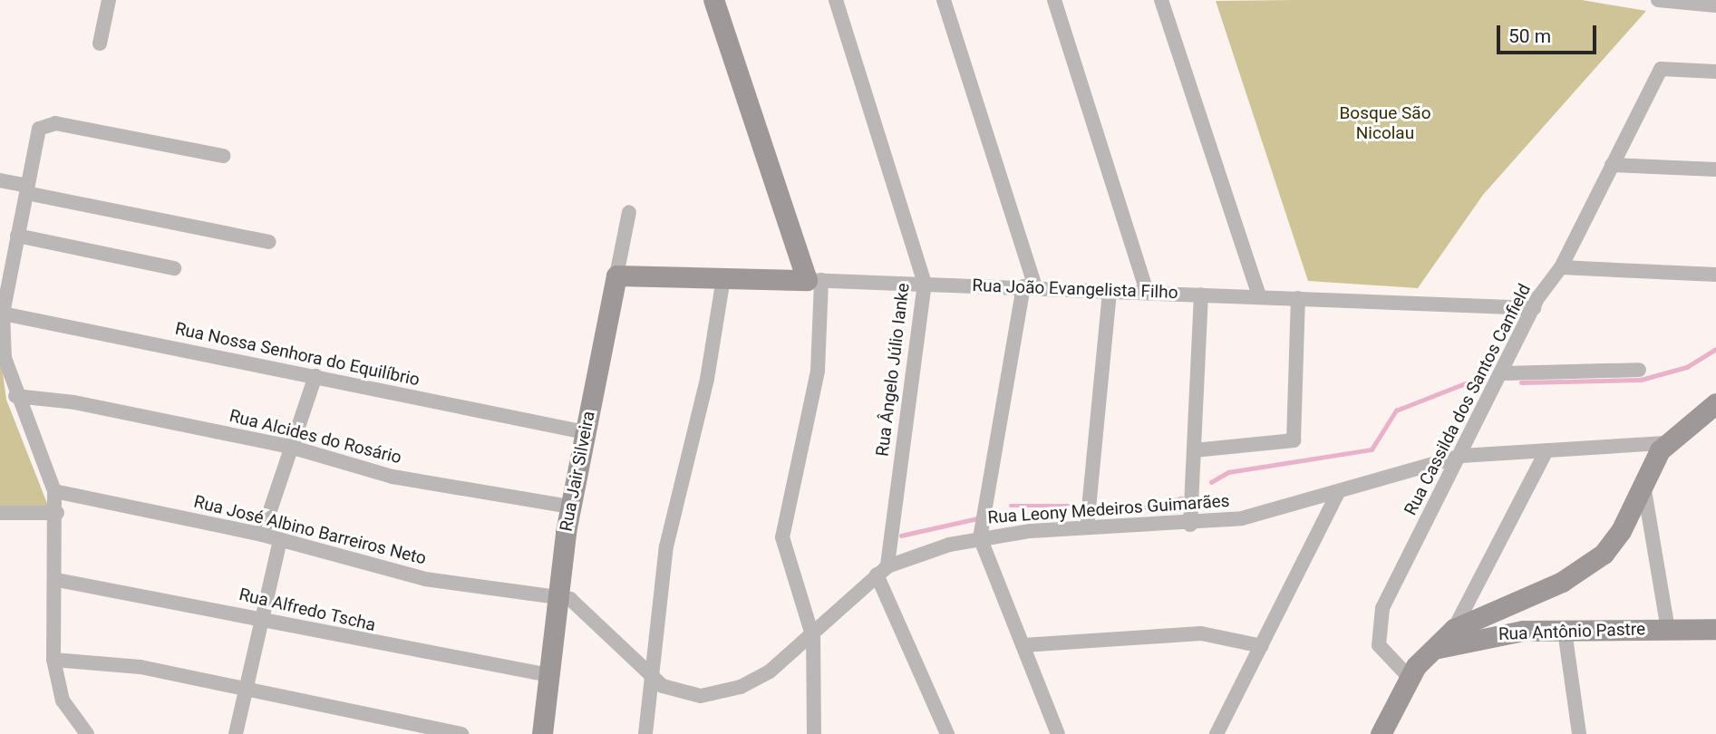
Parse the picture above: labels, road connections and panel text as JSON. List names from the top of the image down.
{
  "streets": {
    "street": [
      "Rua João Evangelista Filho",
      "Rua Nossa Senhora do Equilíbrio",
      "Rua Ângelo Júlio Ianke",
      "Rua Cassilda dos Santos Canfield",
      "Rua Alcides do Rosário",
      "Rua Jair Silveira",
      "Rua Leony Medeiros Guimarães",
      "Rua José Albino Barreiros Neto",
      "Rua Alfredo Tscha",
      "Rua Antônio Pastre"
    ]
  },
  "crossings": [
    ["Rua João Evangelista Filho", "Rua Ângelo Júlio Ianke"],
    ["Rua João Evangelista Filho", "Rua Cassilda dos Santos Canfield"],
    ["Rua João Evangelista Filho", "Rua Jair Silveira"],
    ["Rua Nossa Senhora do Equilíbrio", "Rua Jair Silveira"],
    ["Rua Ângelo Júlio Ianke", "Rua Leony Medeiros Guimarães"],
    ["Rua Cassilda dos Santos Canfield", "Rua Leony Medeiros Guimarães"],
    ["Rua Alcides do Rosário", "Rua Jair Silveira"],
    ["Rua Jair Silveira", "Rua Leony Medeiros Guimarães"],
    ["Rua Jair Silveira", "Rua José Albino Barreiros Neto"],
    ["Rua Jair Silveira", "Rua Alfredo Tscha"],
    ["Rua Leony Medeiros Guimarães", "Rua José Albino Barreiros Neto"]
  ],
  "parks": ["Bosque São Nicolau"],
  "scale_bar": "50 m"
}
